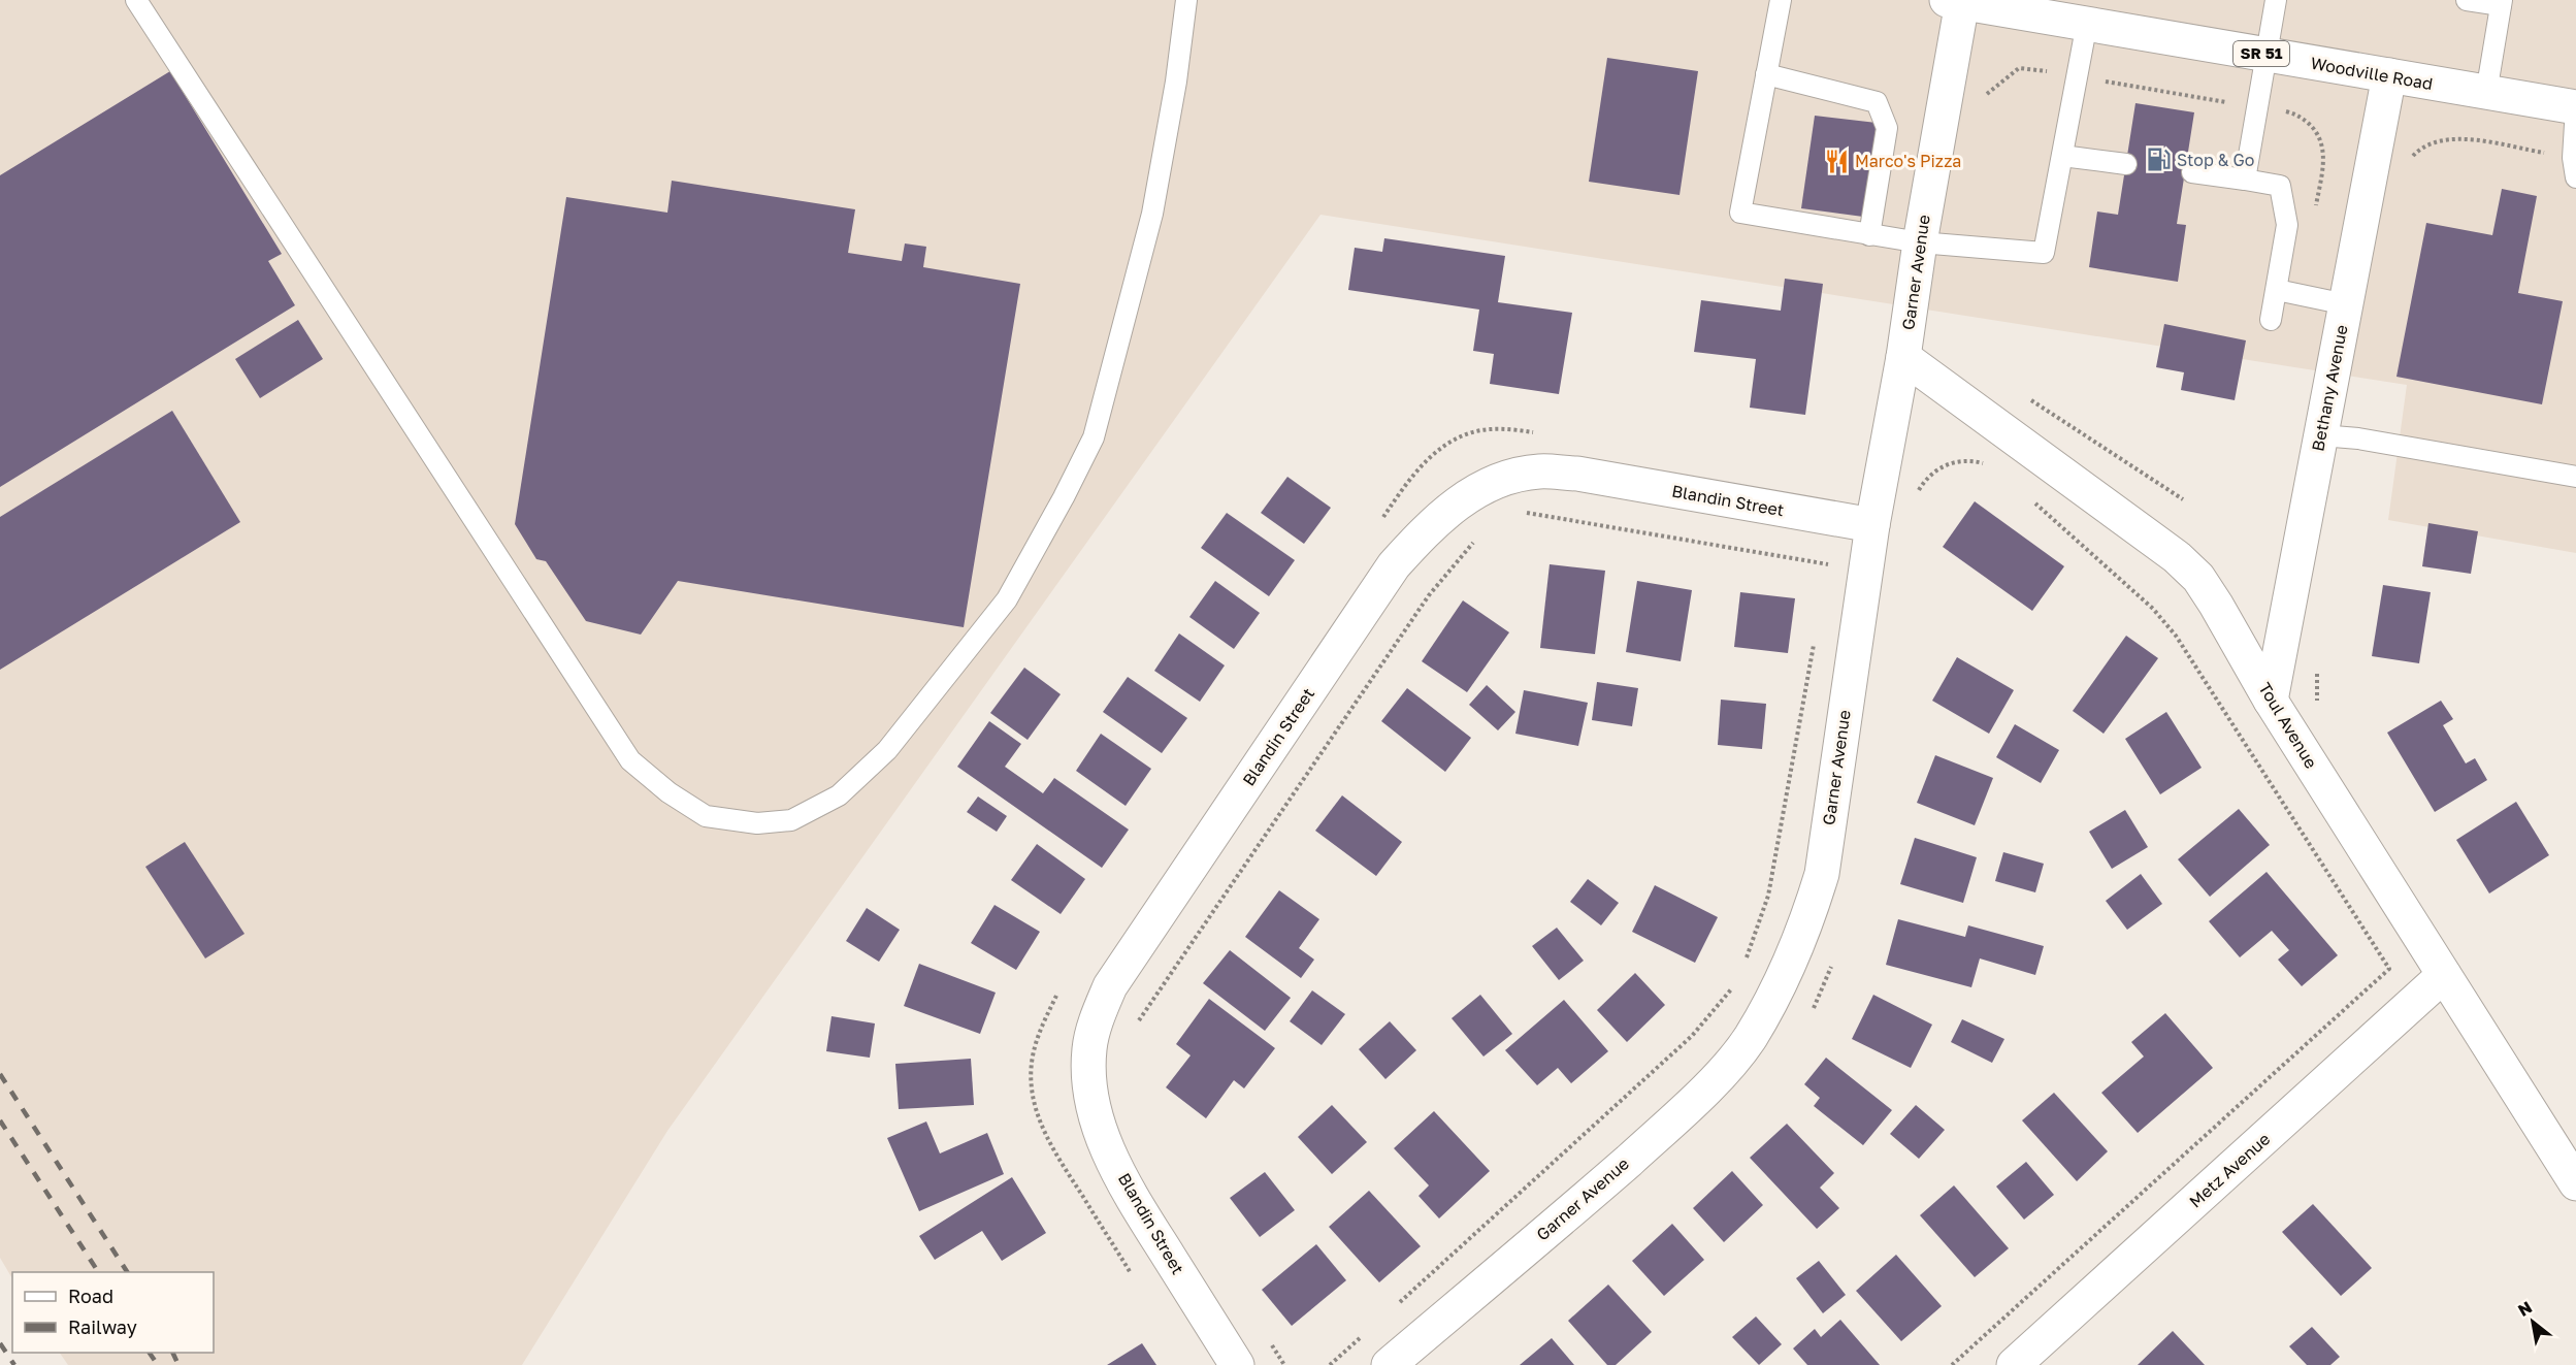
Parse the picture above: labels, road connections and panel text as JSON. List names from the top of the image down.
{
  "streets": {
    "street": [
      "SR 51",
      "Woodville Road",
      "Garner Avenue",
      "Bethany Avenue",
      "Blandin Street",
      "Toul Avenue",
      "Metz Avenue"
    ]
  },
  "crossings": [
    ["Woodville Road", "Garner Avenue"],
    ["Woodville Road", "Bethany Avenue"],
    ["Garner Avenue", "Blandin Street"],
    ["Garner Avenue", "Toul Avenue"],
    ["Bethany Avenue", "Toul Avenue"],
    ["Toul Avenue", "Metz Avenue"]
  ],
  "places": {
    "fuel station": ["Stop & Go"],
    "restaurant": ["Marco's Pizza"]
  },
  "legend": ["Road", "Railway"],
  "north": "top left"
}
